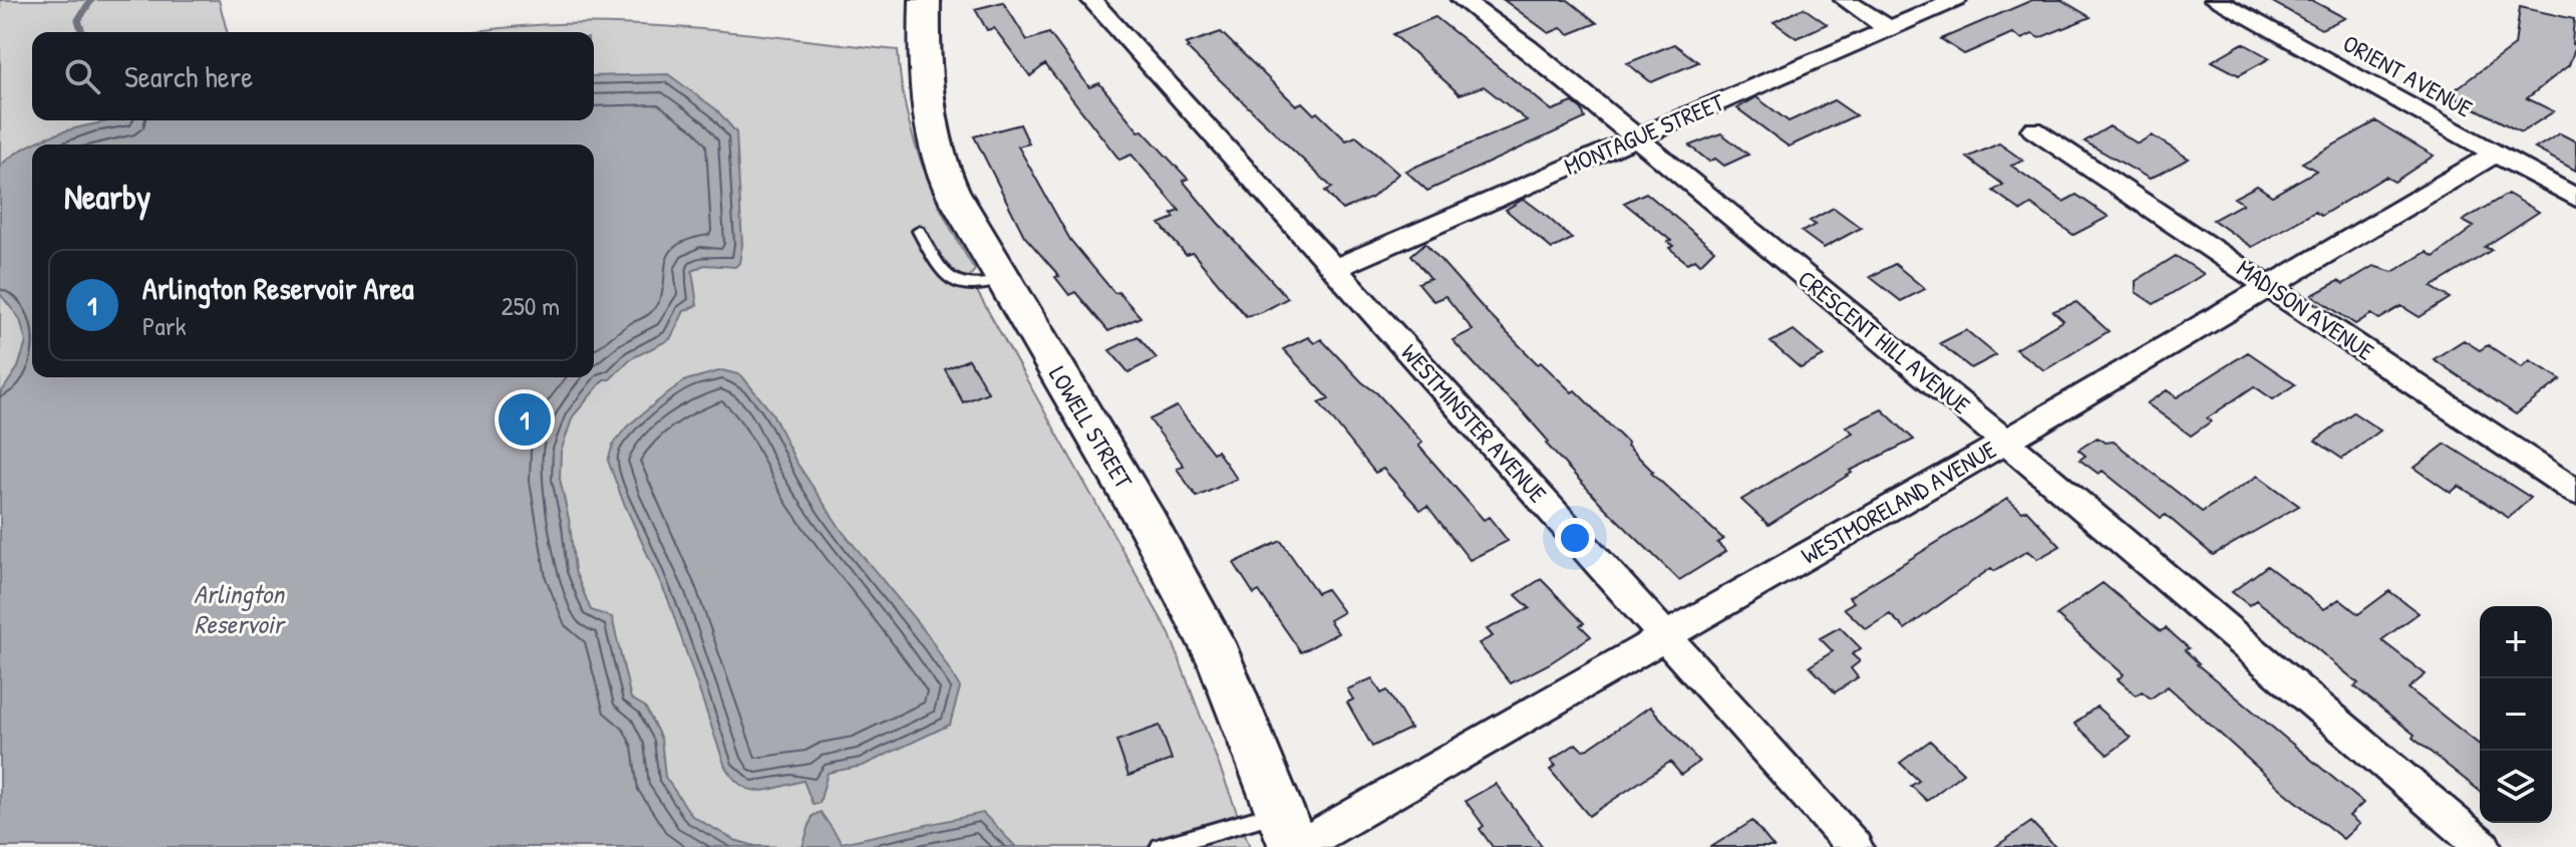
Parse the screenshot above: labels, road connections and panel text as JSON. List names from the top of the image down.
{
  "streets": {
    "main road": ["LOWELL STREET"],
    "street": [
      "ORIENT AVENUE",
      "MONTAGUE STREET",
      "MADISON AVENUE",
      "CRESCENT HILL AVENUE",
      "WESTMINSTER AVENUE",
      "WESTMORELAND AVENUE"
    ]
  },
  "crossings": [
    ["ORIENT AVENUE", "WESTMORELAND AVENUE"],
    ["MONTAGUE STREET", "CRESCENT HILL AVENUE"],
    ["MONTAGUE STREET", "WESTMINSTER AVENUE"],
    ["MADISON AVENUE", "WESTMORELAND AVENUE"],
    ["CRESCENT HILL AVENUE", "WESTMORELAND AVENUE"],
    ["WESTMINSTER AVENUE", "WESTMORELAND AVENUE"],
    ["LOWELL STREET", "WESTMORELAND AVENUE"]
  ],
  "water": ["Arlington Reservoir"],
  "page": {
    "search": "Search here",
    "heading": "Nearby",
    "list": [
      {
        "mark": "1",
        "name": "Arlington Reservoir Area",
        "note": "Park",
        "value": "250 m"
      }
    ],
    "pins": "1",
    "map_buttons": ["+", "−"]
  }
}
